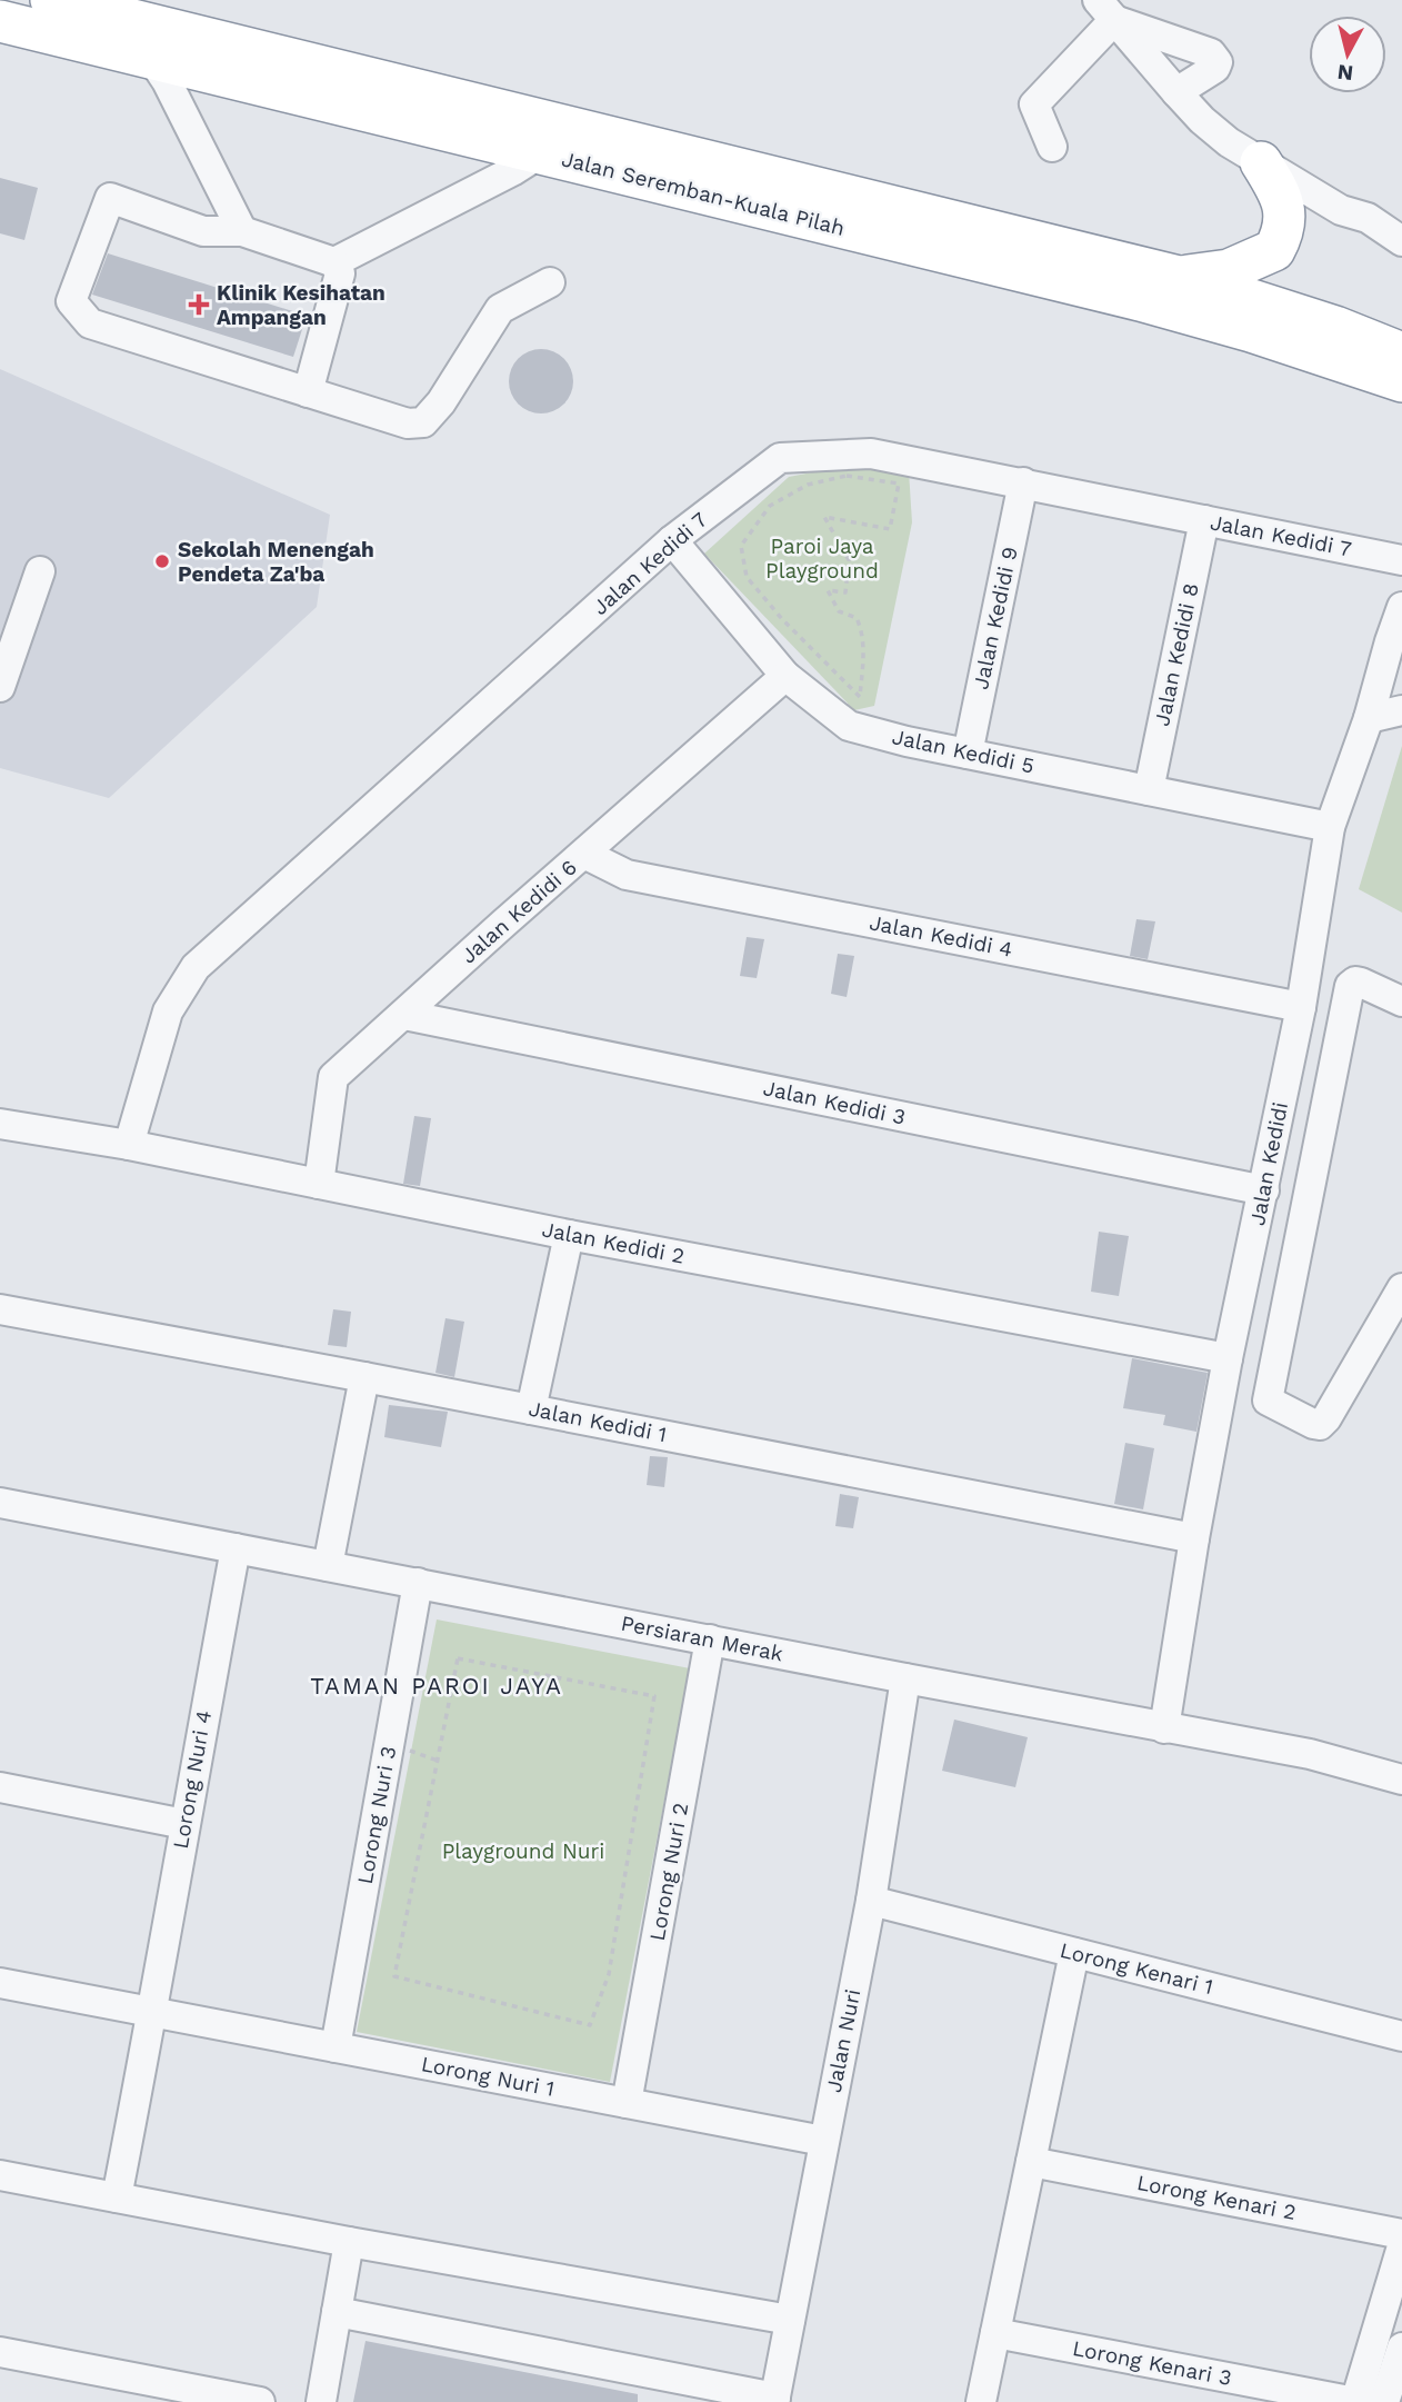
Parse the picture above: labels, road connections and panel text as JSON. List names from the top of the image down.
{
  "streets": {
    "highway": ["Jalan Seremban-Kuala Pilah"],
    "street": [
      "Jalan Kedidi 7",
      "Jalan Kedidi 9",
      "Jalan Kedidi 8",
      "Jalan Kedidi 5",
      "Jalan Kedidi 6",
      "Jalan Kedidi 4",
      "Jalan Kedidi 3",
      "Jalan Kedidi",
      "Jalan Kedidi 2",
      "Jalan Kedidi 1",
      "Persiaran Merak",
      "Lorong Nuri 4",
      "Lorong Nuri 3",
      "Lorong Nuri 2",
      "Lorong Kenari 1",
      "Jalan Nuri",
      "Lorong Nuri 1",
      "Lorong Kenari 2",
      "Lorong Kenari 3"
    ]
  },
  "crossings": [
    ["Jalan Kedidi 7", "Jalan Kedidi 9"],
    ["Jalan Kedidi 7", "Jalan Kedidi 8"],
    ["Jalan Kedidi 7", "Jalan Kedidi 5"],
    ["Jalan Kedidi 7", "Jalan Kedidi 2"],
    ["Jalan Kedidi 9", "Jalan Kedidi 5"],
    ["Jalan Kedidi 8", "Jalan Kedidi 5"],
    ["Jalan Kedidi 5", "Jalan Kedidi 6"],
    ["Jalan Kedidi 5", "Jalan Kedidi"],
    ["Jalan Kedidi 6", "Jalan Kedidi 4"],
    ["Jalan Kedidi 6", "Jalan Kedidi 3"],
    ["Jalan Kedidi 6", "Jalan Kedidi 2"],
    ["Jalan Kedidi 4", "Jalan Kedidi"],
    ["Jalan Kedidi 3", "Jalan Kedidi"],
    ["Jalan Kedidi", "Jalan Kedidi 2"],
    ["Jalan Kedidi", "Jalan Kedidi 1"],
    ["Jalan Kedidi", "Persiaran Merak"],
    ["Persiaran Merak", "Lorong Nuri 4"],
    ["Persiaran Merak", "Lorong Nuri 3"],
    ["Persiaran Merak", "Lorong Nuri 2"],
    ["Persiaran Merak", "Jalan Nuri"],
    ["Lorong Nuri 4", "Lorong Nuri 1"],
    ["Lorong Nuri 3", "Lorong Nuri 1"],
    ["Lorong Nuri 2", "Lorong Nuri 1"],
    ["Lorong Kenari 1", "Jalan Nuri"],
    ["Jalan Nuri", "Lorong Nuri 1"]
  ],
  "districts": ["TAMAN PAROI JAYA"],
  "parks": ["Paroi Jaya Playground", "Playground Nuri"],
  "places": {
    "health": ["Klinik Kesihatan Ampangan"],
    "other": ["Sekolah Menengah Pendeta Za'ba"]
  },
  "north": "bottom"
}
